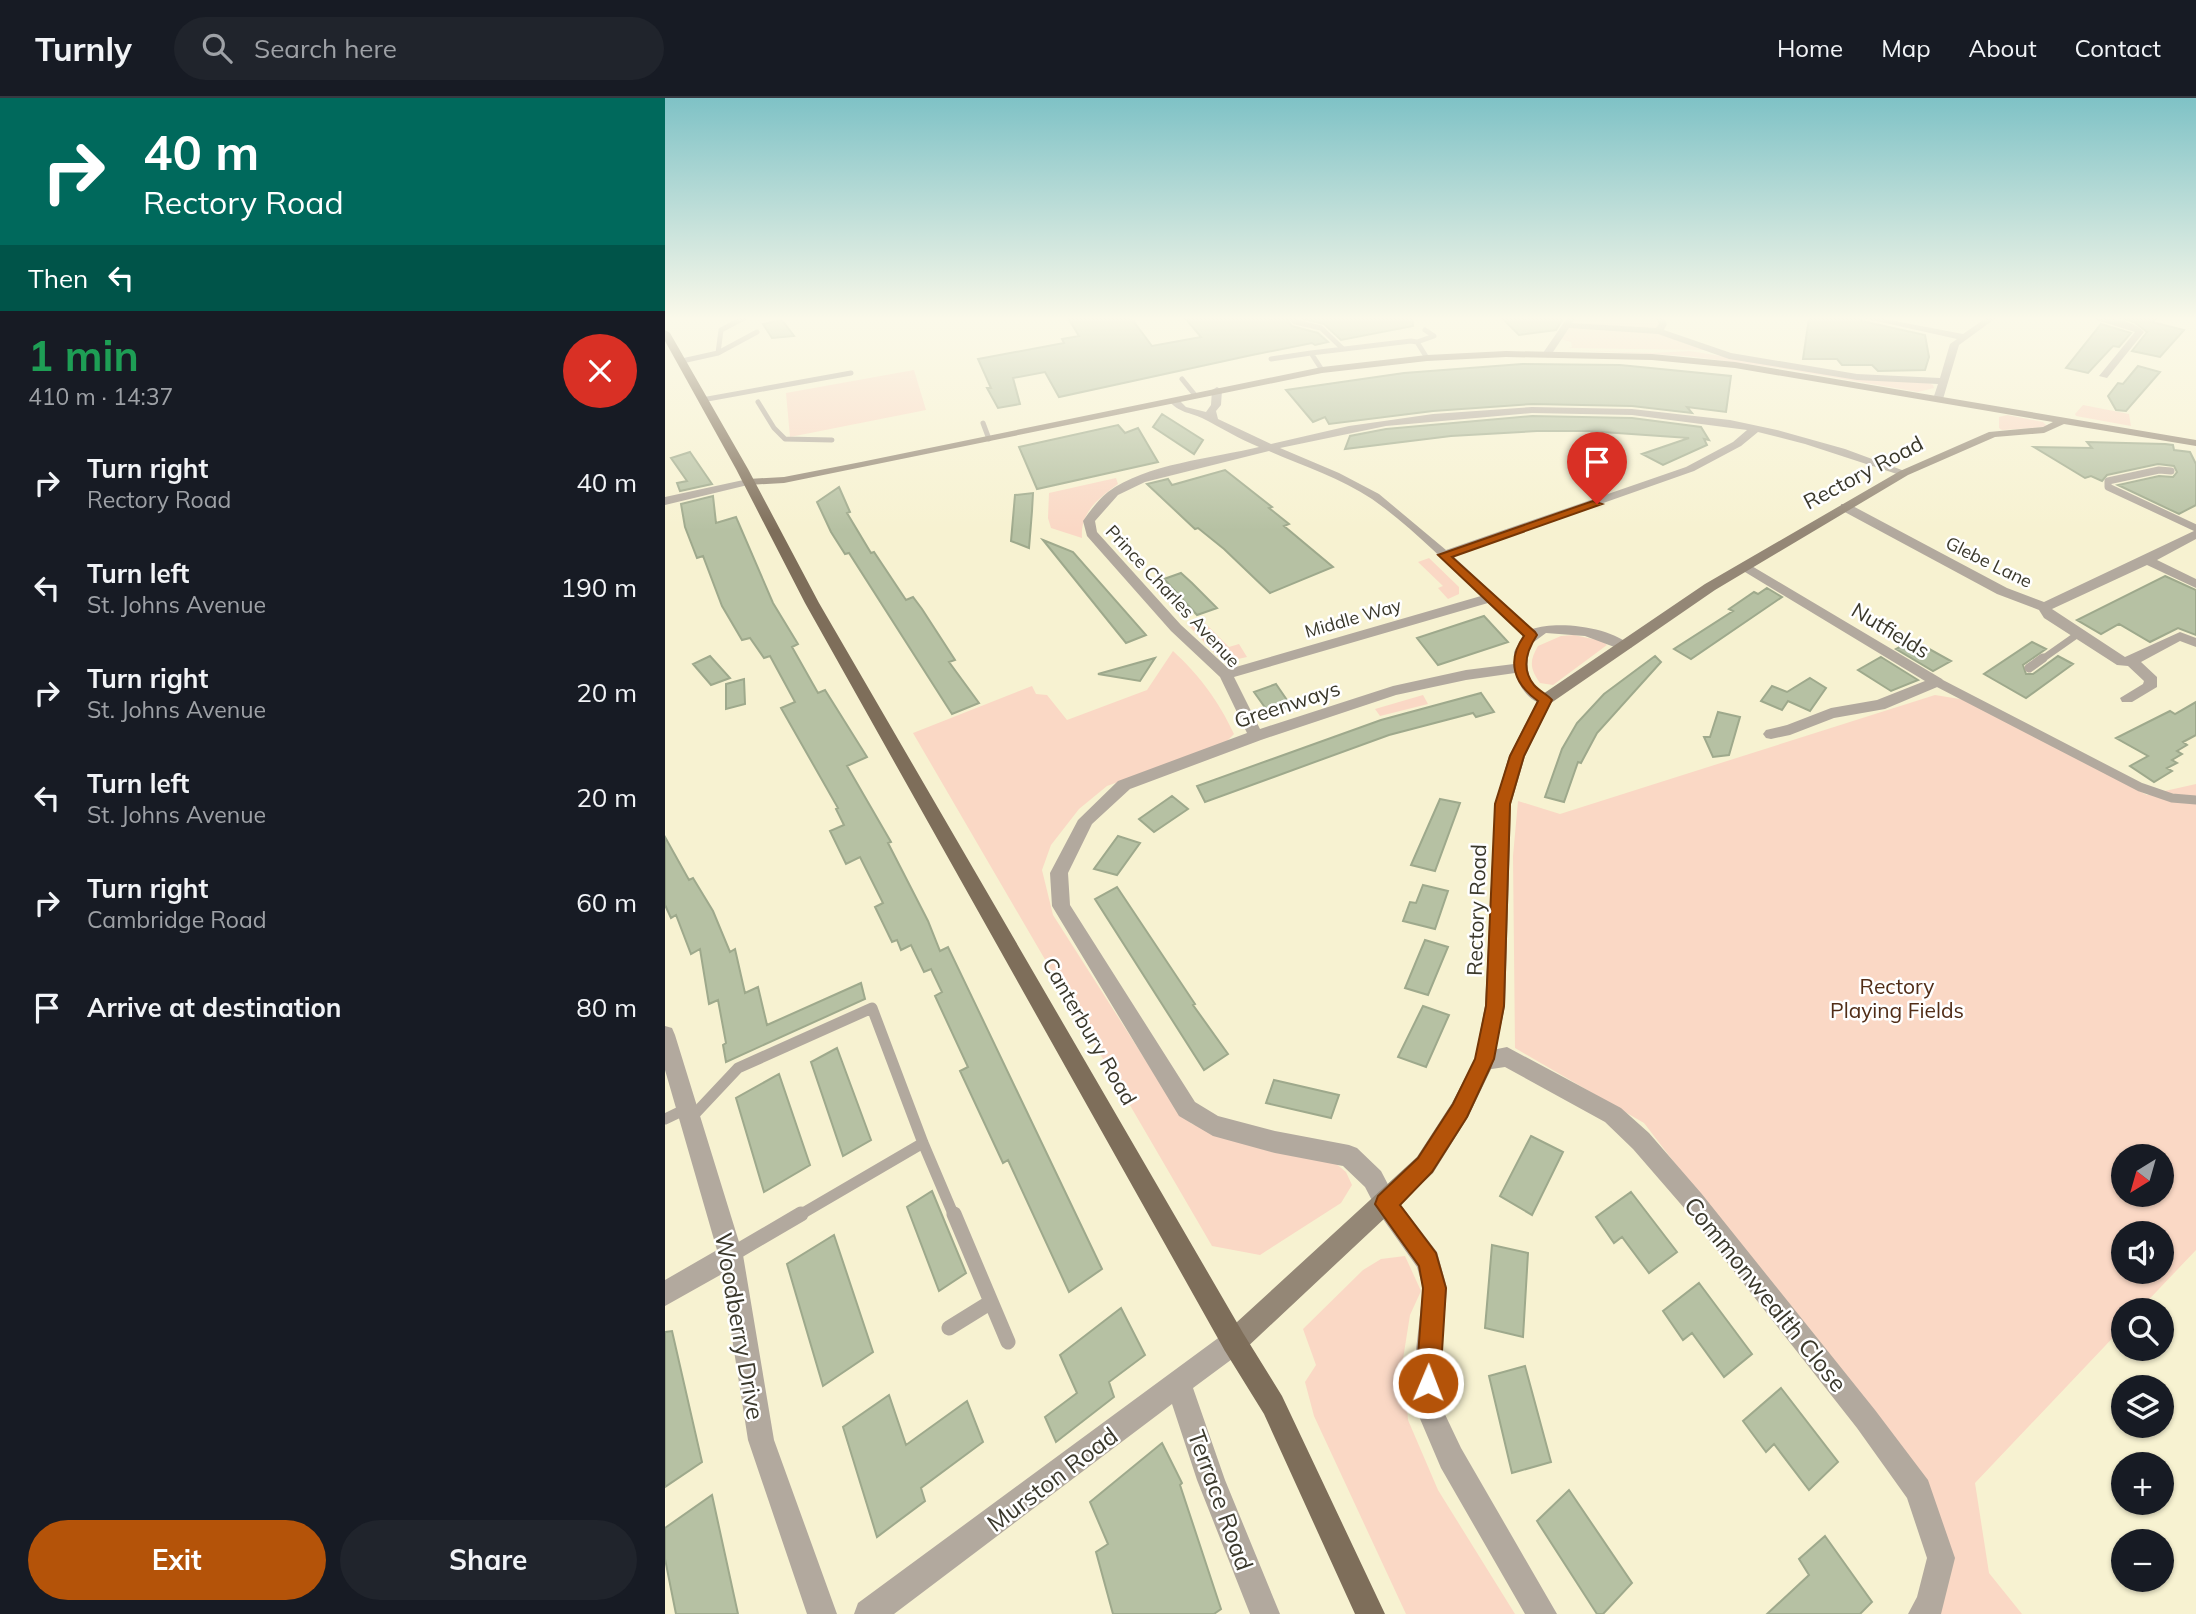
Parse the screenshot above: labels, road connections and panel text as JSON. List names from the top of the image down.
{
  "streets": {
    "main road": ["Canterbury Road"],
    "street": [
      "Rectory Road",
      "Glebe Lane",
      "Prince Charles Avenue",
      "Middle Way",
      "Nutfields",
      "Greenways",
      "Commonwealth Close",
      "Woodberry Drive",
      "Murston Road",
      "Terrace Road"
    ]
  },
  "crossings": [
    ["Rectory Road", "Glebe Lane"],
    ["Rectory Road", "Prince Charles Avenue"],
    ["Rectory Road", "Nutfields"],
    ["Rectory Road", "Canterbury Road"],
    ["Rectory Road", "Commonwealth Close"],
    ["Rectory Road", "Murston Road"],
    ["Prince Charles Avenue", "Middle Way"],
    ["Prince Charles Avenue", "Greenways"],
    ["Greenways", "Canterbury Road"],
    ["Canterbury Road", "Murston Road"],
    ["Murston Road", "Terrace Road"]
  ],
  "parks": ["Rectory Playing Fields"],
  "north": "bottom left",
  "page": {
    "header": "Turnly",
    "search": "Search here",
    "nav": [
      "Home",
      "Map",
      "About",
      "Contact"
    ],
    "turn": ["40 m", "Rectory Road"],
    "then": "Then",
    "heading": ["1 min", "410 m · 14:37"],
    "list": [
      {
        "name": "Turn right",
        "note": "Rectory Road",
        "value": "40 m"
      },
      {
        "name": "Turn left",
        "note": "St. Johns Avenue",
        "value": "190 m"
      },
      {
        "name": "Turn right",
        "note": "St. Johns Avenue",
        "value": "20 m"
      },
      {
        "name": "Turn left",
        "note": "St. Johns Avenue",
        "value": "20 m"
      },
      {
        "name": "Turn right",
        "note": "Cambridge Road",
        "value": "60 m"
      },
      {
        "name": "Arrive at destination",
        "value": "80 m"
      }
    ],
    "map_buttons": ["+", "−"],
    "buttons": ["Exit", "Share"]
  }
}
